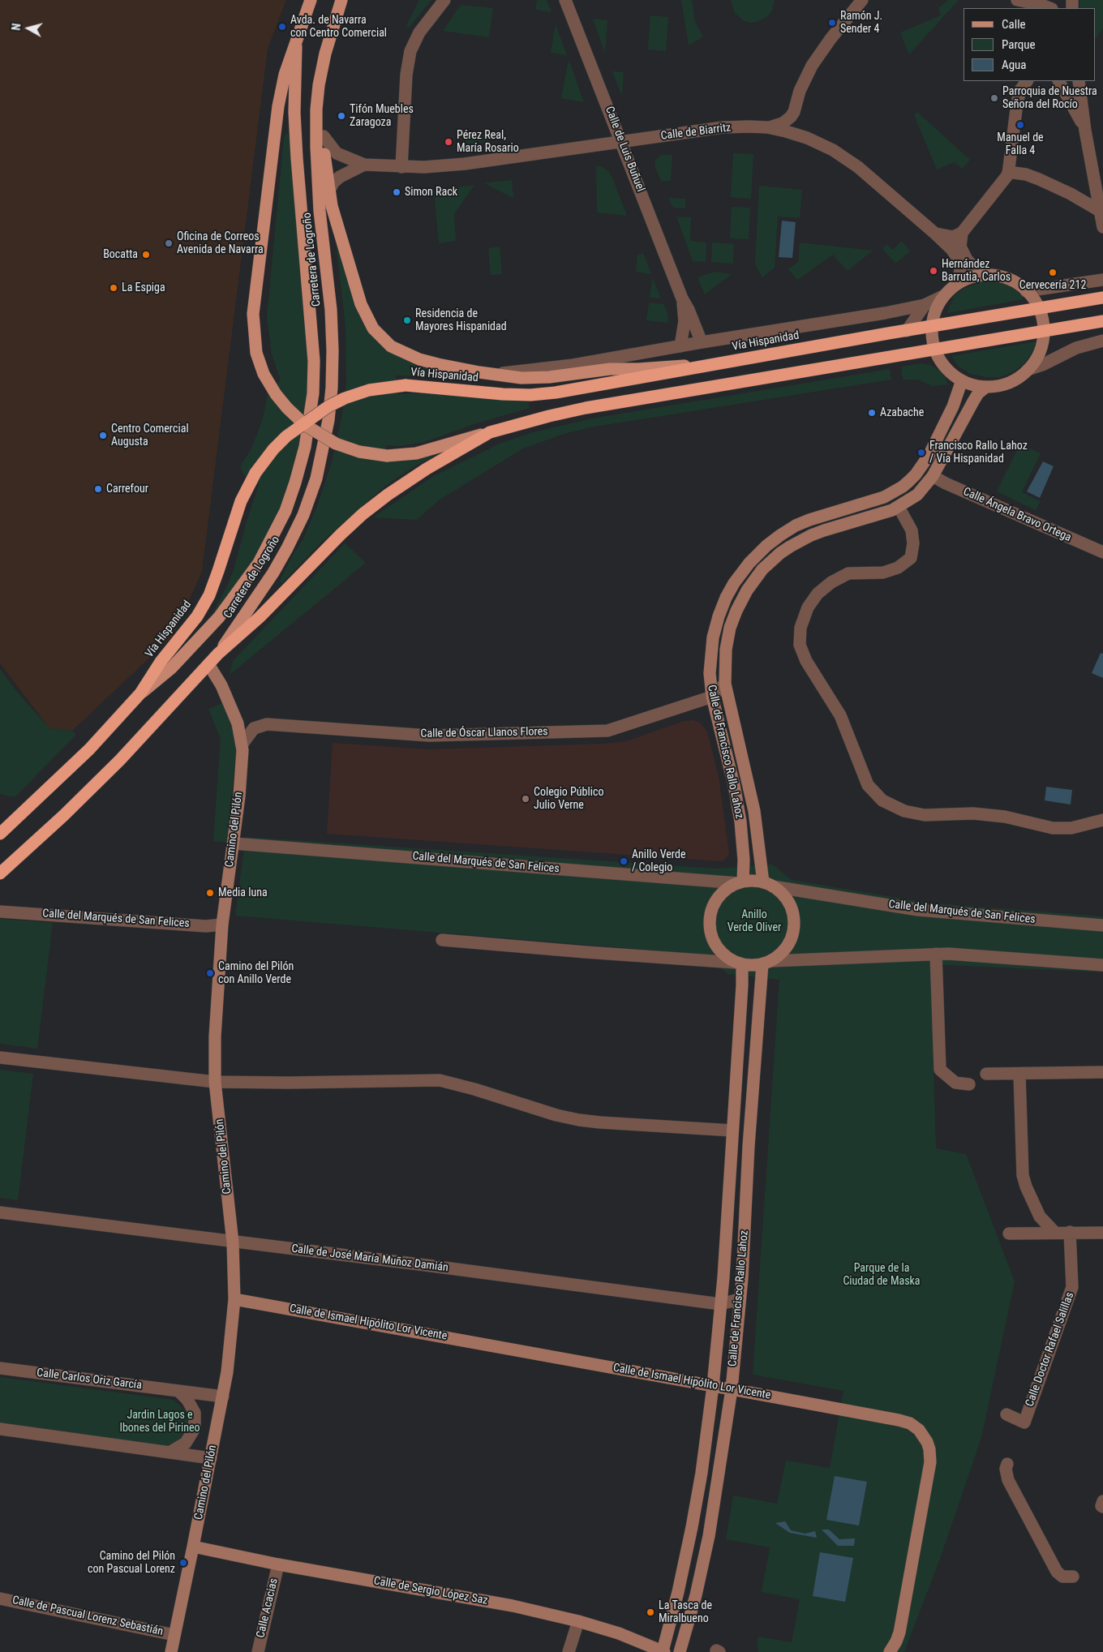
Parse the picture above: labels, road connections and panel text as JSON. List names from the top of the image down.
{
  "streets": {
    "highway": ["Carretera de Logroño", "Vía Hispanidad"],
    "street": [
      "Calle de Biarritz",
      "Calle de Luis Buñuel",
      "Calle Ángela Bravo Ortega",
      "Calle de Óscar Llanos Flores",
      "Calle de Francisco Rallo Lahoz",
      "Camino del Pilón",
      "Calle del Marqués de San Felices",
      "Calle de José María Muñoz Damián",
      "Calle de Ismael Hipólito Lor Vicente",
      "Calle Doctor Rafael Salillas",
      "Calle Carlos Oriz García",
      "Calle de Sergio López Saz",
      "Calle Acacias",
      "Calle de Pascual Lorenz Sebastián"
    ]
  },
  "crossings": [
    ["Calle de Biarritz", "Calle de Luis Buñuel"],
    ["Calle de Biarritz", "Vía Hispanidad"],
    ["Calle de Luis Buñuel", "Vía Hispanidad"],
    ["Carretera de Logroño", "Vía Hispanidad"],
    ["Carretera de Logroño", "Camino del Pilón"],
    ["Vía Hispanidad", "Calle de Francisco Rallo Lahoz"],
    ["Calle Ángela Bravo Ortega", "Calle de Francisco Rallo Lahoz"],
    ["Calle de Óscar Llanos Flores", "Calle de Francisco Rallo Lahoz"],
    ["Calle de Óscar Llanos Flores", "Camino del Pilón"],
    ["Calle de Francisco Rallo Lahoz", "Calle del Marqués de San Felices"],
    ["Calle de Francisco Rallo Lahoz", "Calle de José María Muñoz Damián"],
    ["Calle de Francisco Rallo Lahoz", "Calle de Ismael Hipólito Lor Vicente"],
    ["Calle de Francisco Rallo Lahoz", "Calle de Sergio López Saz"],
    ["Camino del Pilón", "Calle del Marqués de San Felices"],
    ["Camino del Pilón", "Calle de José María Muñoz Damián"],
    ["Camino del Pilón", "Calle de Ismael Hipólito Lor Vicente"],
    ["Camino del Pilón", "Calle Carlos Oriz García"],
    ["Camino del Pilón", "Calle de Sergio López Saz"],
    ["Camino del Pilón", "Calle de Pascual Lorenz Sebastián"],
    ["Calle de Sergio López Saz", "Calle Acacias"]
  ],
  "parks": ["Anillo Verde Oliver", "Parque de la Ciudad de Maska", "Jardin Lagos e Ibones del Pirineo"],
  "places": [
    "Ramón J. Sender 4",
    "Avda. de Navarra con Centro Comercial",
    "Parroquia de Nuestra Señora del Rocío",
    "Tifón Muebles Zaragoza",
    "Manuel de Falla 4",
    "Pérez Real, María Rosario",
    "Simon Rack",
    "Oficina de Correos Avenida de Navarra",
    "Bocatta",
    "Hernández Barrutia, Carlos",
    "Cervecería 212",
    "La Espiga",
    "Residencia de Mayores Hispanidad",
    "Azabache",
    "Centro Comercial Augusta",
    "Francisco Rallo Lahoz / Vía Hispanidad",
    "Carrefour",
    "Colegio Público Julio Verne",
    "Anillo Verde / Colegio",
    "Media luna",
    "Camino del Pilón con Anillo Verde",
    "Camino del Pilón con Pascual Lorenz",
    "La Tasca de Miralbueno"
  ],
  "legend": ["Calle", "Parque", "Agua"],
  "north": "left"
}
